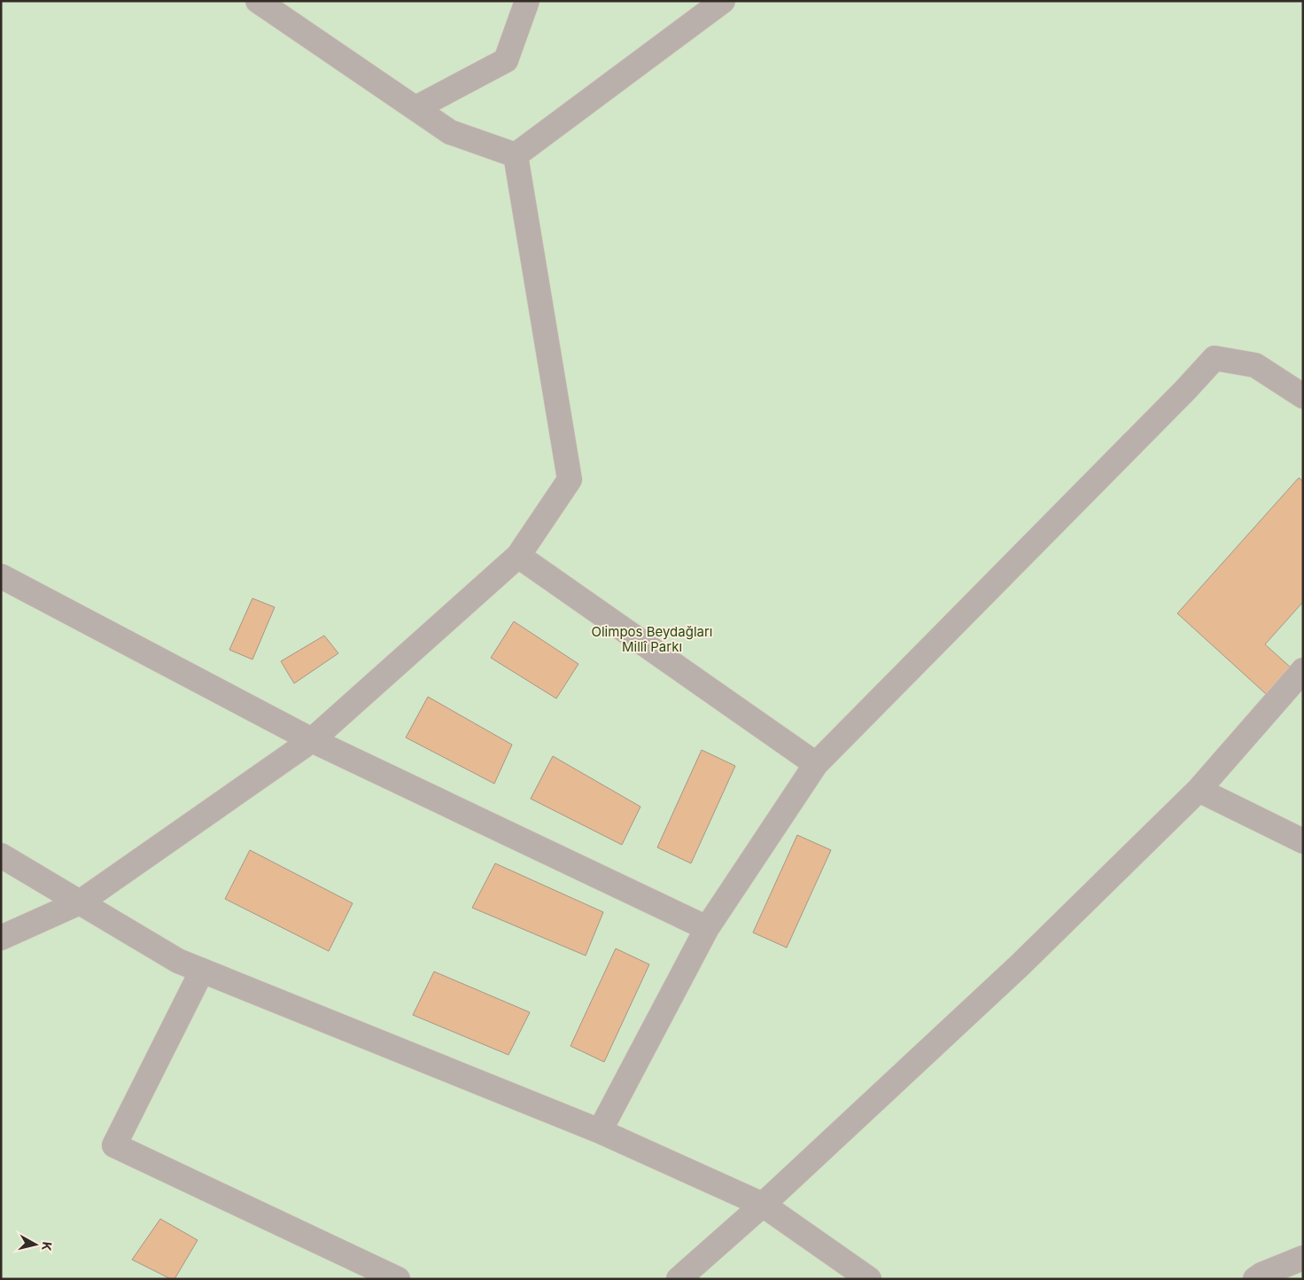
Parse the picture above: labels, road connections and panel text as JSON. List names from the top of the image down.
{
  "parks": ["Olimpos Beydağları Millî Parkı"],
  "north": "right"
}
